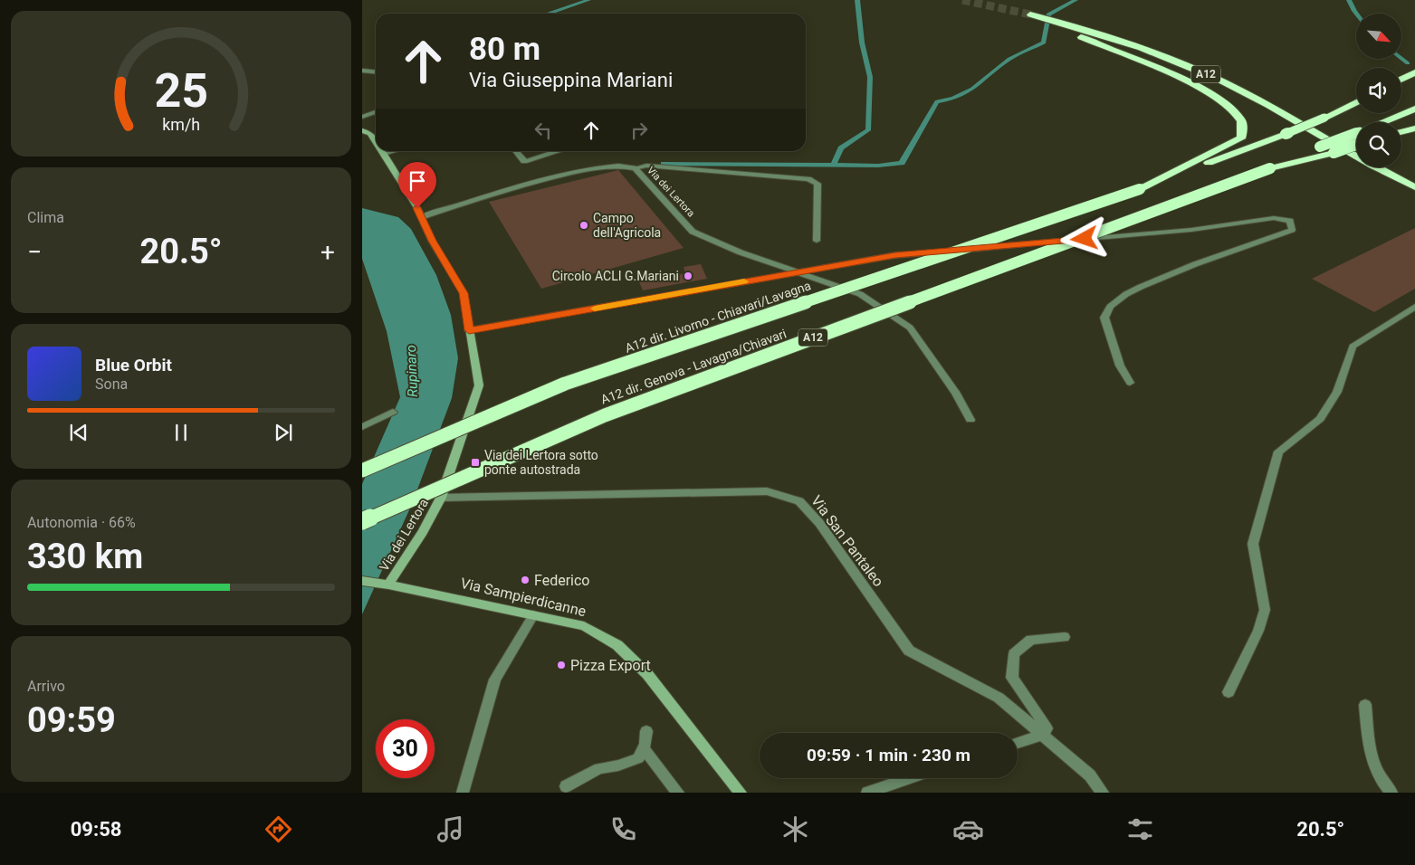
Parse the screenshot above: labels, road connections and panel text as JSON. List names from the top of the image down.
{
  "streets": {
    "highway": ["A12", "A12 dir. Livorno - Chiavari/Lavagna", "A12 dir. Genova - Lavagna/Chiavari"],
    "main road": ["Via dei Lertora", "Via Sampierdicanne"],
    "street": ["Via San Pantaleo"]
  },
  "crossings": [
    ["A12", "A12 dir. Livorno - Chiavari/Lavagna"],
    ["A12", "A12 dir. Genova - Lavagna/Chiavari"],
    ["Via dei Lertora", "Via San Pantaleo"],
    ["Via dei Lertora", "Via Sampierdicanne"]
  ],
  "water": ["Rupinaro"],
  "places": {
    "other": [
      "Campo dell'Agricola",
      "Circolo ACLI G.Mariani",
      "Federico",
      "Pizza Export"
    ],
    "transit": ["Via dei Lertora sotto ponte autostrada"]
  },
  "north": "bottom right",
  "page": {
    "turn": ["80 m", "Via Giuseppina Mariani"],
    "tile": [
      "Clima",
      ["Autonomia · 66%", "330 km"],
      ["Arrivo", "09:59"]
    ],
    "heat": ["−", "20.5°", "+"],
    "song": ["Blue Orbit", "Sona"],
    "limit": "30",
    "trip": "09:59 · 1 min · 230 m",
    "tabs": ["09:58", "20.5°"],
    "gauge": ["25", "km/h"]
  }
}
